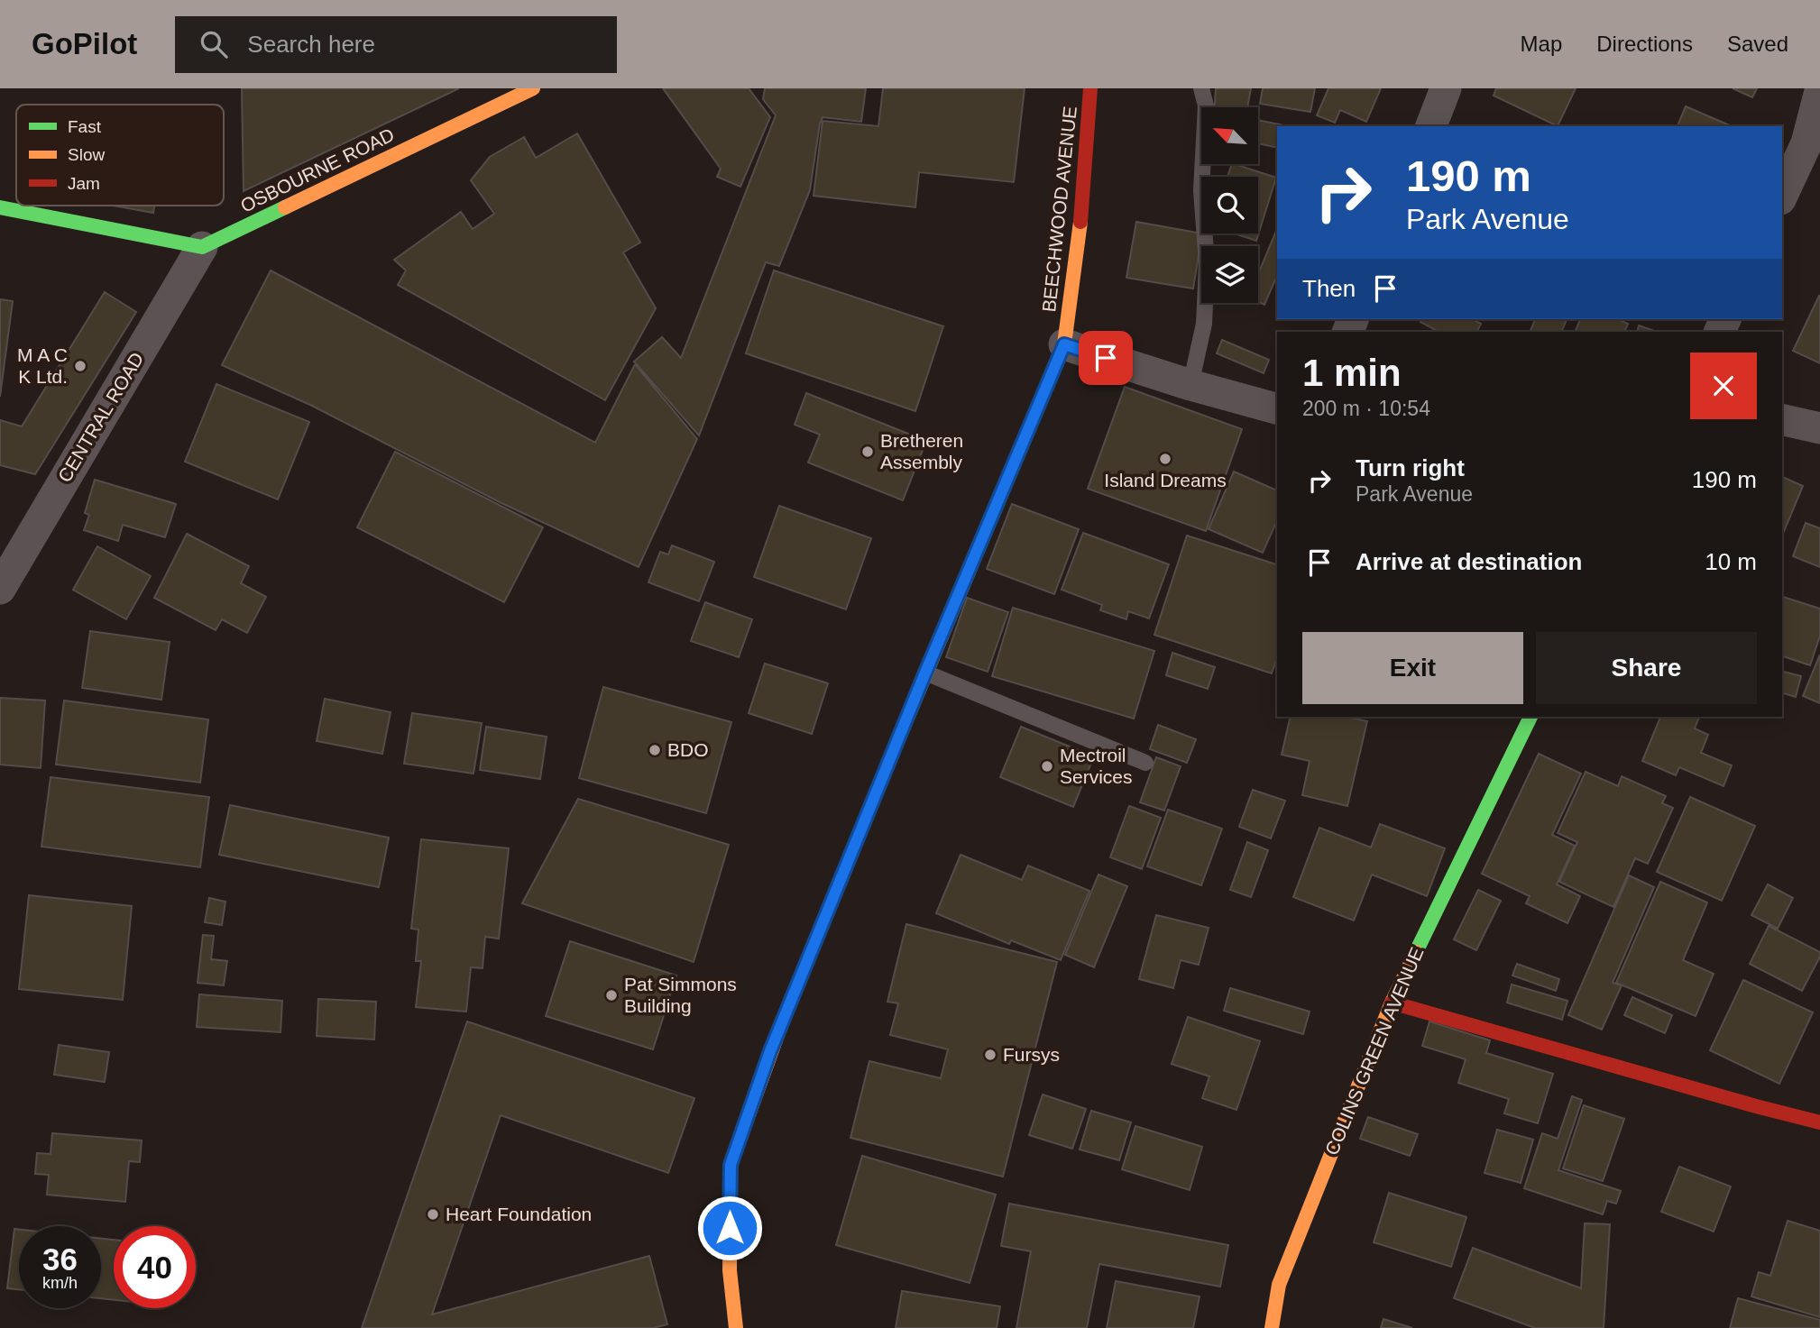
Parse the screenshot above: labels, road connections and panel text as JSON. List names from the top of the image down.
{
  "streets": {
    "street": [
      "OSBOURNE ROAD",
      "BEECHWOOD AVENUE",
      "CENTRAL ROAD",
      "COLINS GREEN AVENUE"
    ]
  },
  "crossings": [
    ["OSBOURNE ROAD", "CENTRAL ROAD"]
  ],
  "places": [
    "M A C K Ltd.",
    "Bretheren Assembly",
    "Island Dreams",
    "BDO",
    "Mectroil Services",
    "Pat Simmons Building",
    "Fursys",
    "Heart Foundation"
  ],
  "legend": ["Fast", "Slow", "Jam"],
  "north": "top left",
  "page": {
    "header": "GoPilot",
    "search": "Search here",
    "nav": ["Map", "Directions", "Saved"],
    "turn": ["190 m", "Park Avenue"],
    "then": "Then",
    "heading": ["1 min", "200 m · 10:54"],
    "list": [
      {
        "name": "Turn right",
        "note": "Park Avenue",
        "value": "190 m"
      },
      {
        "name": "Arrive at destination",
        "value": "10 m"
      }
    ],
    "buttons": ["Exit", "Share"],
    "speed": "36 km/h",
    "limit": "40"
  }
}
